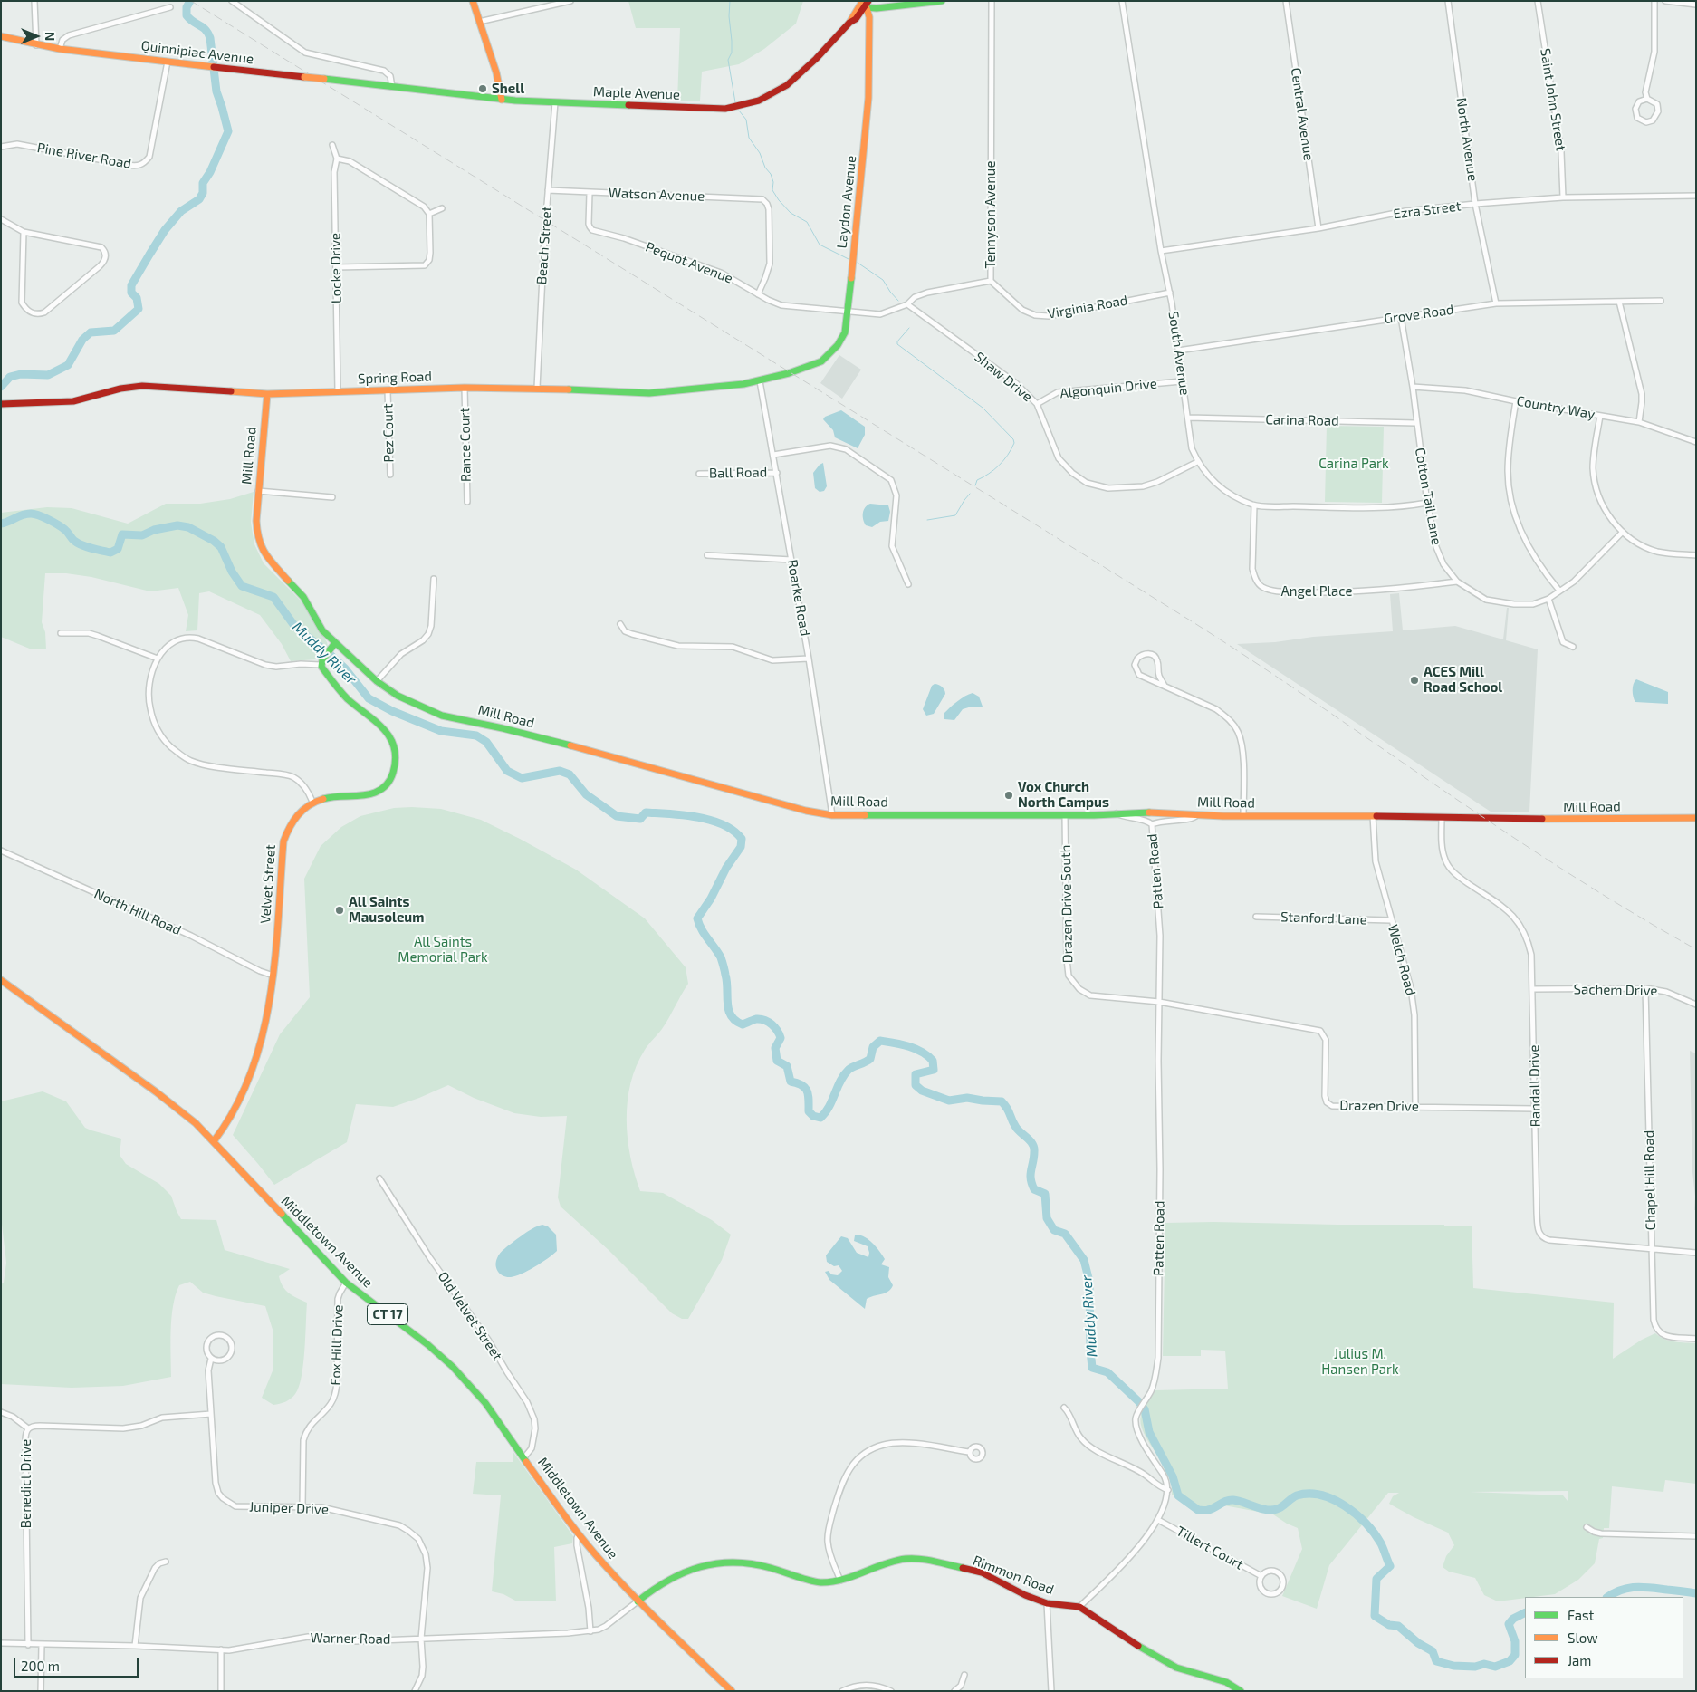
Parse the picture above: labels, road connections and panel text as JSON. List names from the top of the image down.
{
  "streets": {
    "street": [
      "Quinnipiac Avenue",
      "Maple Avenue",
      "Saint John Street",
      "Central Avenue",
      "North Avenue",
      "Pine River Road",
      "Watson Avenue",
      "Laydon Avenue",
      "Ezra Street",
      "Tennyson Avenue",
      "Beach Street",
      "Pequot Avenue",
      "Locke Drive",
      "Virginia Road",
      "Grove Road",
      "South Avenue",
      "Shaw Drive",
      "Spring Road",
      "Algonquin Drive",
      "Country Way",
      "Carina Road",
      "Pez Court",
      "Rance Court",
      "Mill Road",
      "Ball Road",
      "Cotton Tail Lane",
      "Angel Place",
      "Roarke Road",
      "Patten Road",
      "Velvet Street",
      "Drazen Drive South",
      "North Hill Road",
      "Stanford Lane",
      "Welch Road",
      "Sachem Drive",
      "Randall Drive",
      "Drazen Drive",
      "Chapel Hill Road",
      "Middletown Avenue",
      "CT 17",
      "Old Velvet Street",
      "Fox Hill Drive",
      "Benedict Drive",
      "Juniper Drive",
      "Tillert Court",
      "Rimmon Road",
      "Warner Road"
    ]
  },
  "crossings": [
    ["Quinnipiac Avenue", "Maple Avenue"],
    ["Quinnipiac Avenue", "Pine River Road"],
    ["Maple Avenue", "Laydon Avenue"],
    ["Maple Avenue", "Beach Street"],
    ["Saint John Street", "Ezra Street"],
    ["Central Avenue", "Ezra Street"],
    ["North Avenue", "Ezra Street"],
    ["North Avenue", "Grove Road"],
    ["Watson Avenue", "Beach Street"],
    ["Watson Avenue", "Pequot Avenue"],
    ["Laydon Avenue", "Tennyson Avenue"],
    ["Laydon Avenue", "Pequot Avenue"],
    ["Laydon Avenue", "Spring Road"],
    ["Ezra Street", "South Avenue"],
    ["Tennyson Avenue", "Pequot Avenue"],
    ["Tennyson Avenue", "Virginia Road"],
    ["Tennyson Avenue", "Shaw Drive"],
    ["Beach Street", "Spring Road"],
    ["Locke Drive", "Spring Road"],
    ["Virginia Road", "South Avenue"],
    ["Grove Road", "South Avenue"],
    ["Grove Road", "Cotton Tail Lane"],
    ["South Avenue", "Shaw Drive"],
    ["South Avenue", "Algonquin Drive"],
    ["South Avenue", "Carina Road"],
    ["South Avenue", "Cotton Tail Lane"],
    ["South Avenue", "Angel Place"],
    ["Shaw Drive", "Algonquin Drive"],
    ["Spring Road", "Pez Court"],
    ["Spring Road", "Rance Court"],
    ["Spring Road", "Mill Road"],
    ["Spring Road", "Roarke Road"],
    ["Country Way", "Cotton Tail Lane"],
    ["Carina Road", "Cotton Tail Lane"],
    ["Mill Road", "Roarke Road"],
    ["Mill Road", "Patten Road"],
    ["Mill Road", "Drazen Drive South"],
    ["Mill Road", "Welch Road"],
    ["Mill Road", "Randall Drive"],
    ["Ball Road", "Roarke Road"],
    ["Cotton Tail Lane", "Angel Place"],
    ["Patten Road", "Drazen Drive South"],
    ["Patten Road", "Drazen Drive"],
    ["Velvet Street", "North Hill Road"],
    ["Velvet Street", "Middletown Avenue"],
    ["Drazen Drive South", "Drazen Drive"],
    ["Stanford Lane", "Welch Road"],
    ["Welch Road", "Drazen Drive"],
    ["Sachem Drive", "Randall Drive"],
    ["Sachem Drive", "Chapel Hill Road"],
    ["Randall Drive", "Drazen Drive"],
    ["Randall Drive", "Chapel Hill Road"],
    ["Middletown Avenue", "Old Velvet Street"],
    ["Middletown Avenue", "Fox Hill Drive"],
    ["Middletown Avenue", "Rimmon Road"],
    ["Middletown Avenue", "Warner Road"],
    ["Fox Hill Drive", "Juniper Drive"],
    ["Benedict Drive", "Juniper Drive"],
    ["Benedict Drive", "Warner Road"],
    ["Juniper Drive", "Warner Road"],
    ["Rimmon Road", "Warner Road"]
  ],
  "water": ["Muddy River"],
  "parks": ["Carina Park", "All Saints Memorial Park", "Julius M. Hansen Park"],
  "places": [
    "Shell",
    "ACES Mill Road School",
    "Vox Church North Campus",
    "All Saints Mausoleum"
  ],
  "legend": ["Fast", "Slow", "Jam"],
  "scale_bar": "200 m",
  "north": "right"
}
